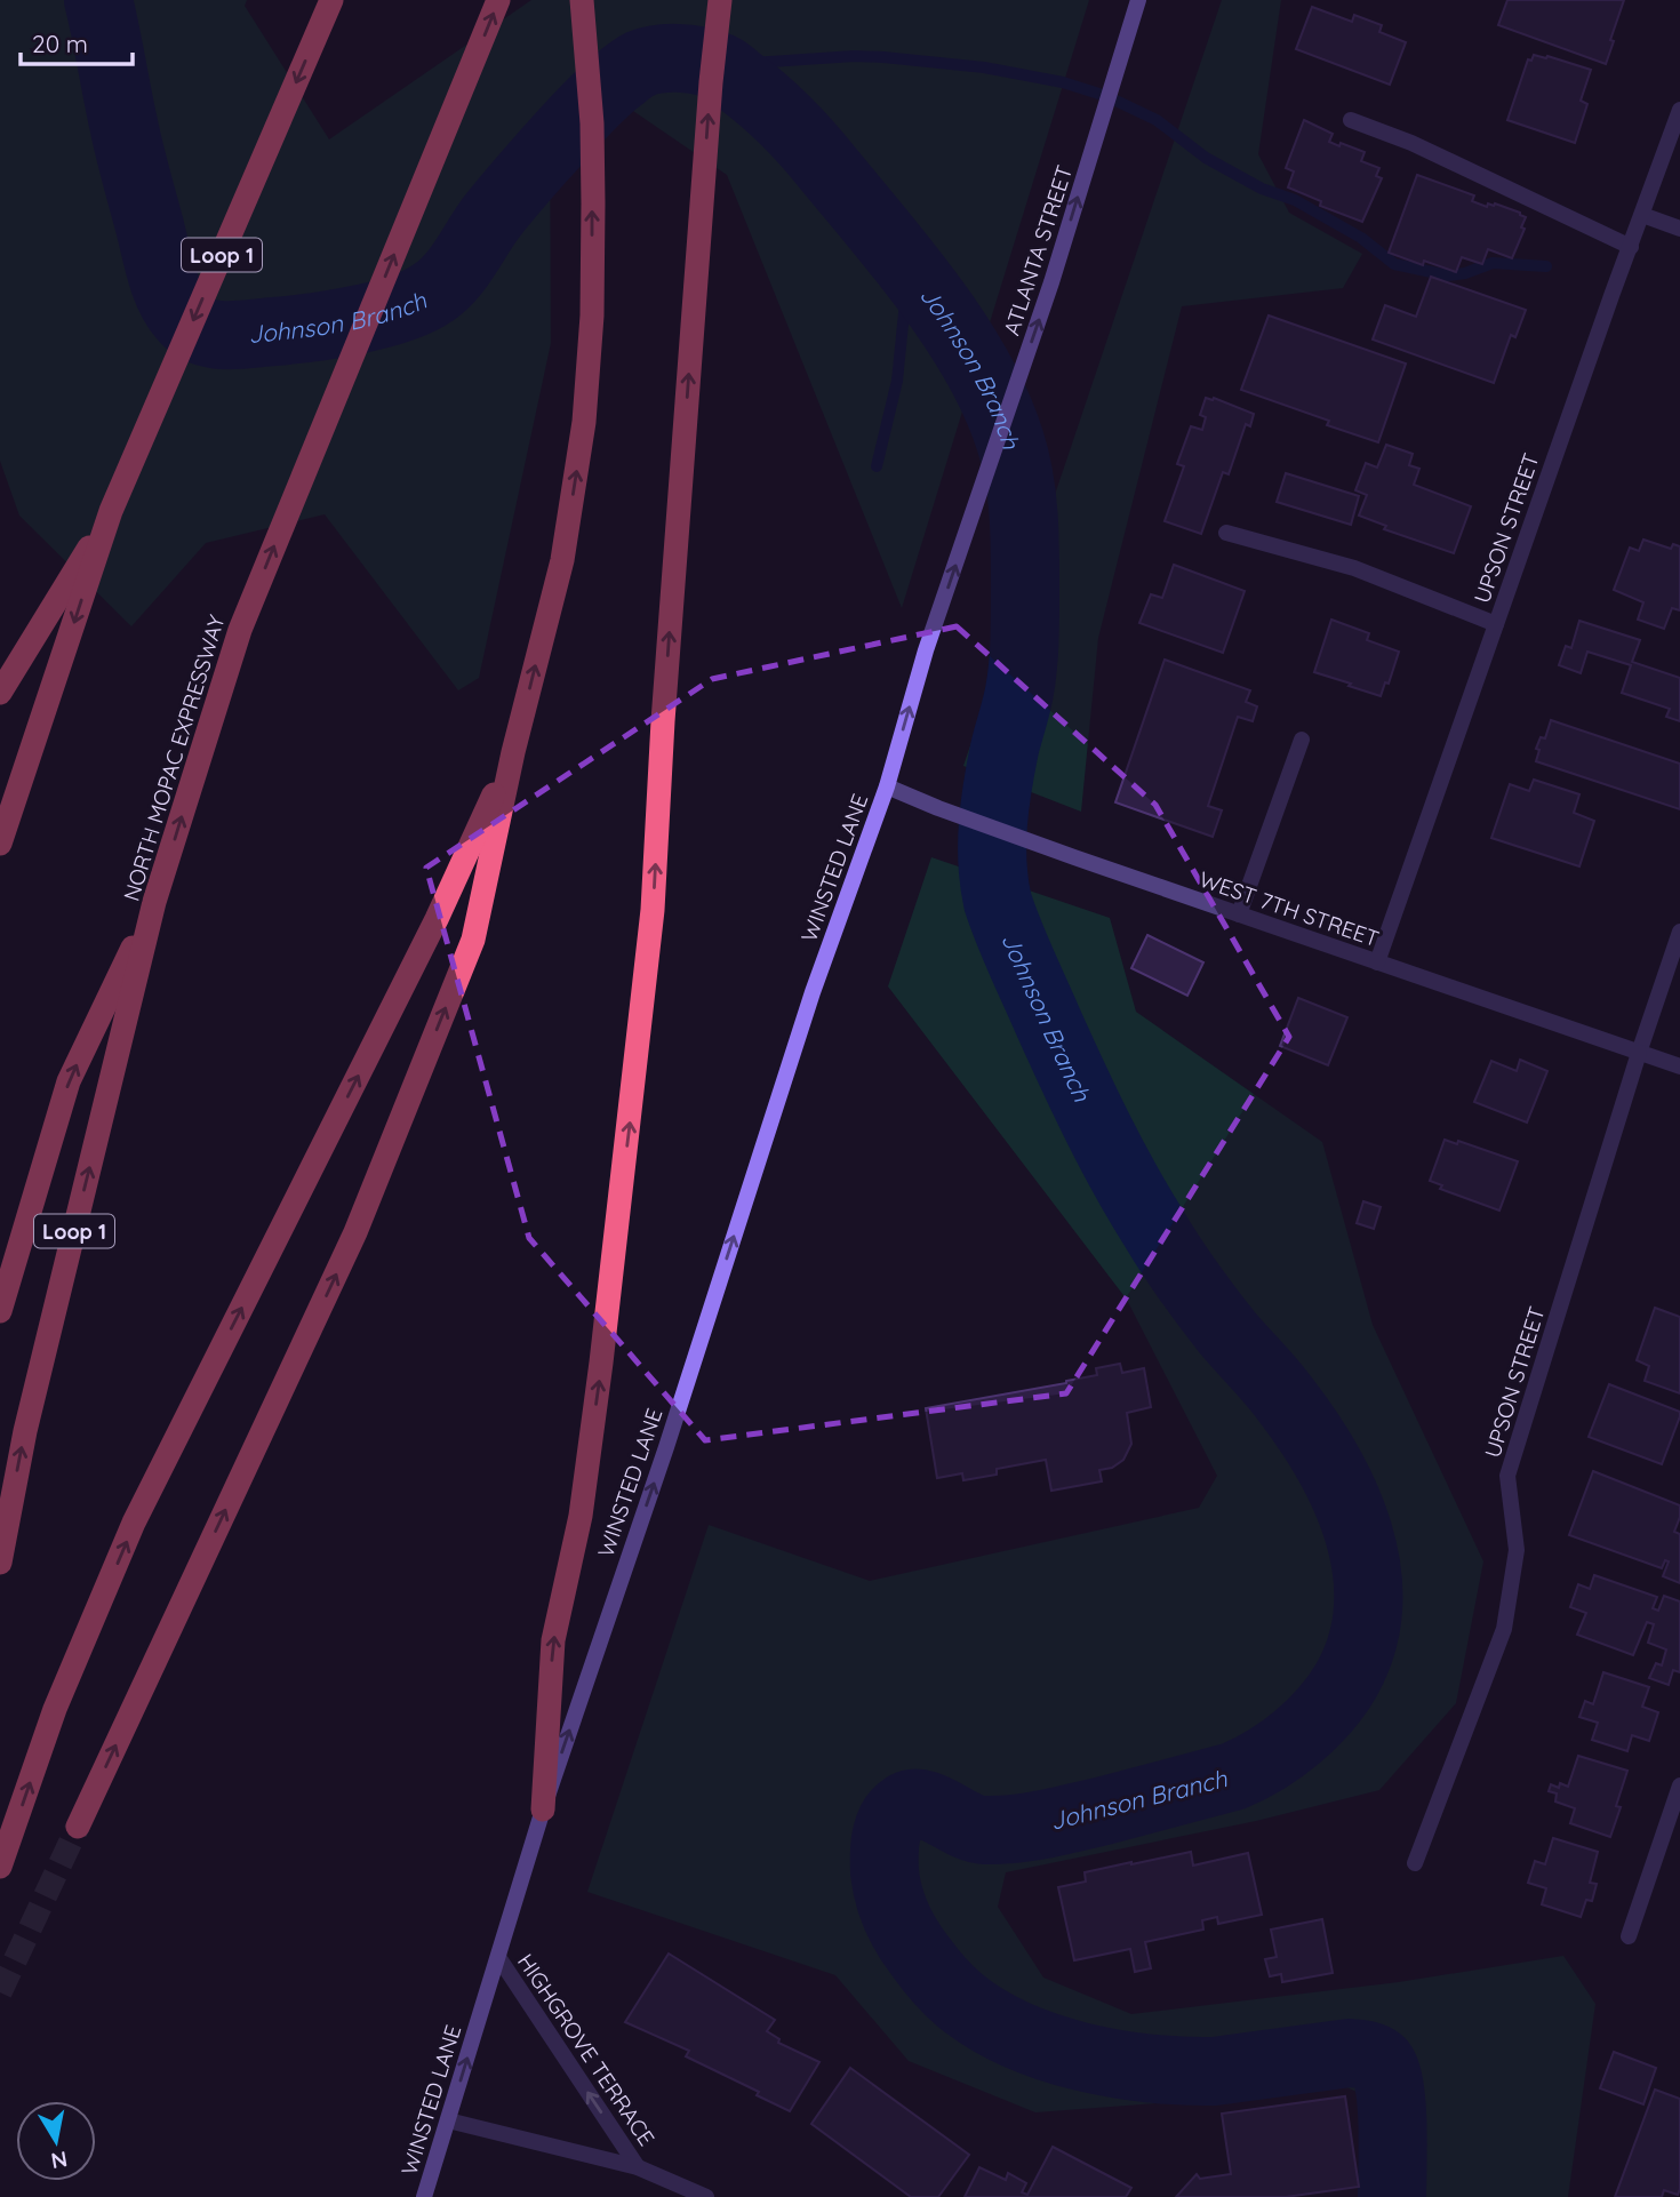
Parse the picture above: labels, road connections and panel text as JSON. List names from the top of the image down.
{
  "streets": {
    "highway": ["Loop 1", "NORTH MOPAC EXPRESSWAY"],
    "main road": ["ATLANTA STREET", "WINSTED LANE"],
    "street": ["UPSON STREET", "WEST 7TH STREET", "HIGHGROVE TERRACE"]
  },
  "crossings": [
    ["ATLANTA STREET", "WINSTED LANE"],
    ["ATLANTA STREET", "WEST 7TH STREET"],
    ["UPSON STREET", "WEST 7TH STREET"],
    ["WINSTED LANE", "WEST 7TH STREET"],
    ["WINSTED LANE", "HIGHGROVE TERRACE"]
  ],
  "one_way": ["ATLANTA STREET", "WINSTED LANE", "HIGHGROVE TERRACE"],
  "water": ["Johnson Branch"],
  "scale_bar": "20 m",
  "north": "bottom"
}
